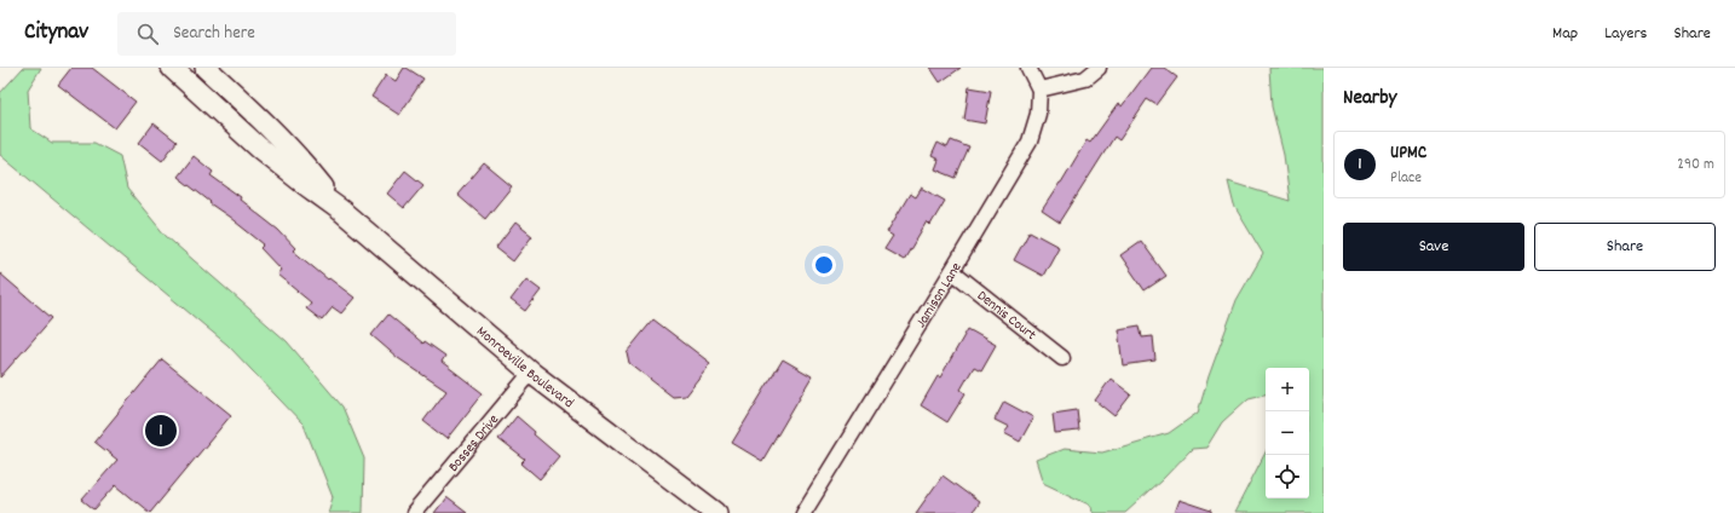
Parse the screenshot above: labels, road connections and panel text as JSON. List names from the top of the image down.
{
  "streets": {
    "main road": ["Monroeville Boulevard"],
    "street": ["Jamison Lane", "Dennis Court", "Bosses Drive"]
  },
  "crossings": [
    ["Jamison Lane", "Dennis Court"],
    ["Monroeville Boulevard", "Bosses Drive"]
  ],
  "page": {
    "header": "Citynav",
    "search": "Search here",
    "nav": ["Map", "Layers", "Share"],
    "heading": "Nearby",
    "list": [
      {
        "mark": "1",
        "name": "UPMC",
        "note": "Place",
        "value": "290 m"
      }
    ],
    "buttons": ["Save", "Share"],
    "map_buttons": ["+", "−"],
    "pins": "1"
  }
}
